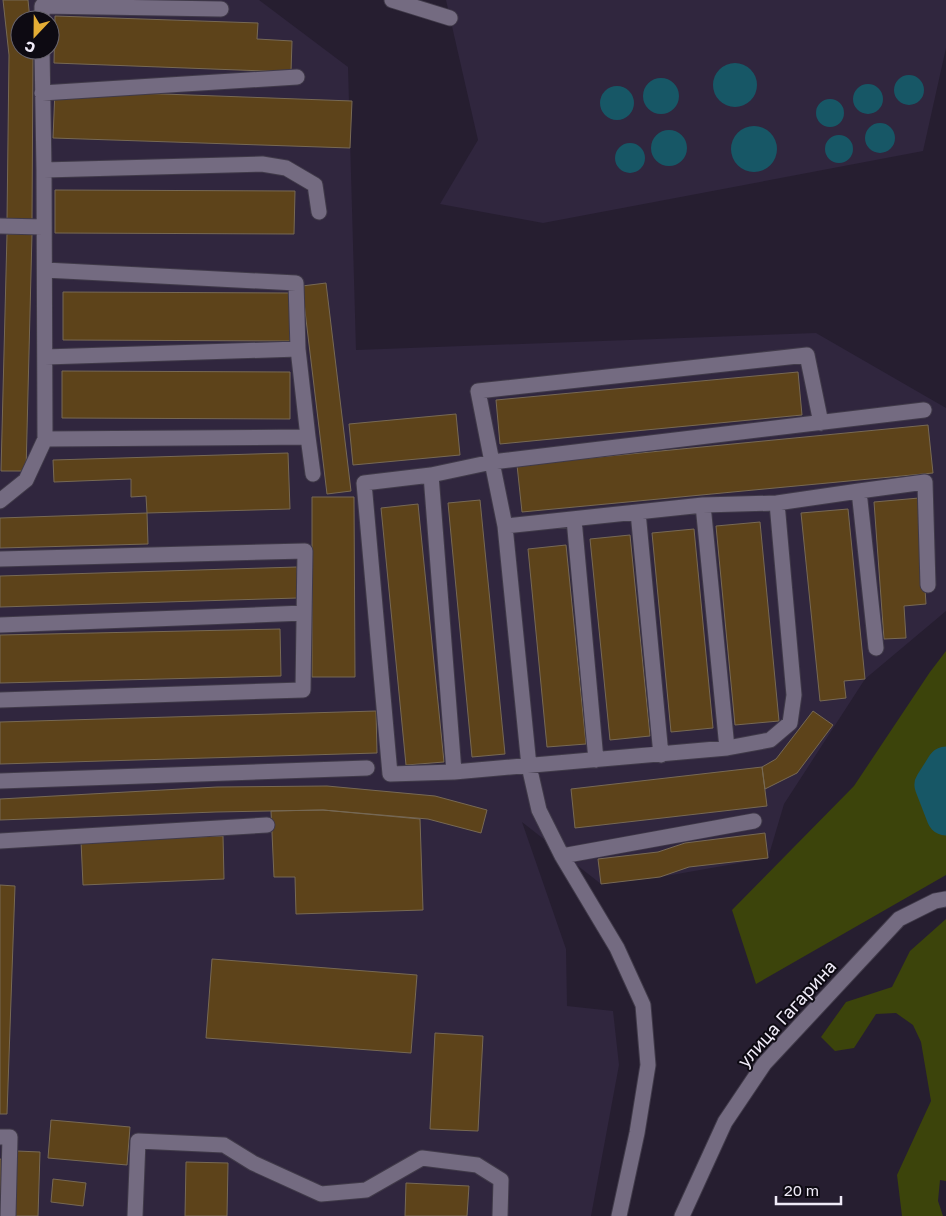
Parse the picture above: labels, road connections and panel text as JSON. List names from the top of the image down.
{
  "streets": {
    "street": ["улица Гагарина"]
  },
  "scale_bar": "20 m",
  "north": "bottom"
}
